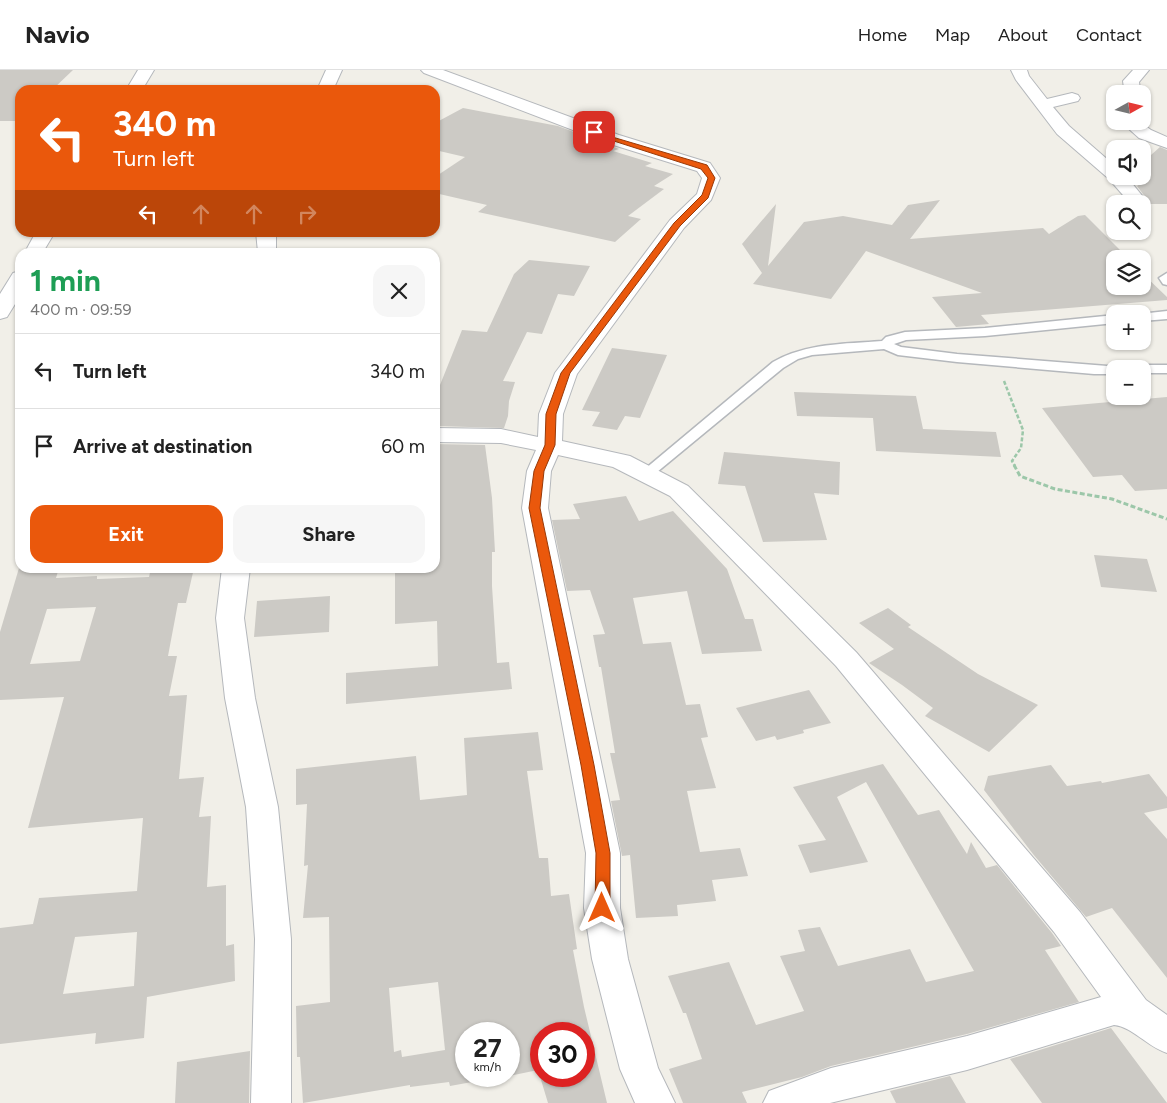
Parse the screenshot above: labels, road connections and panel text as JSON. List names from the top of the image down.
{
  "north": "right",
  "page": {
    "header": "Navio",
    "nav": [
      "Home",
      "Map",
      "About",
      "Contact"
    ],
    "map_buttons": ["+", "−"],
    "turn": ["340 m", "Turn left"],
    "heading": ["1 min", "400 m · 09:59"],
    "list": [
      {
        "name": "Turn left",
        "value": "340 m"
      },
      {
        "name": "Arrive at destination",
        "value": "60 m"
      }
    ],
    "buttons": ["Exit", "Share"],
    "speed": "27 km/h",
    "limit": "30"
  }
}
